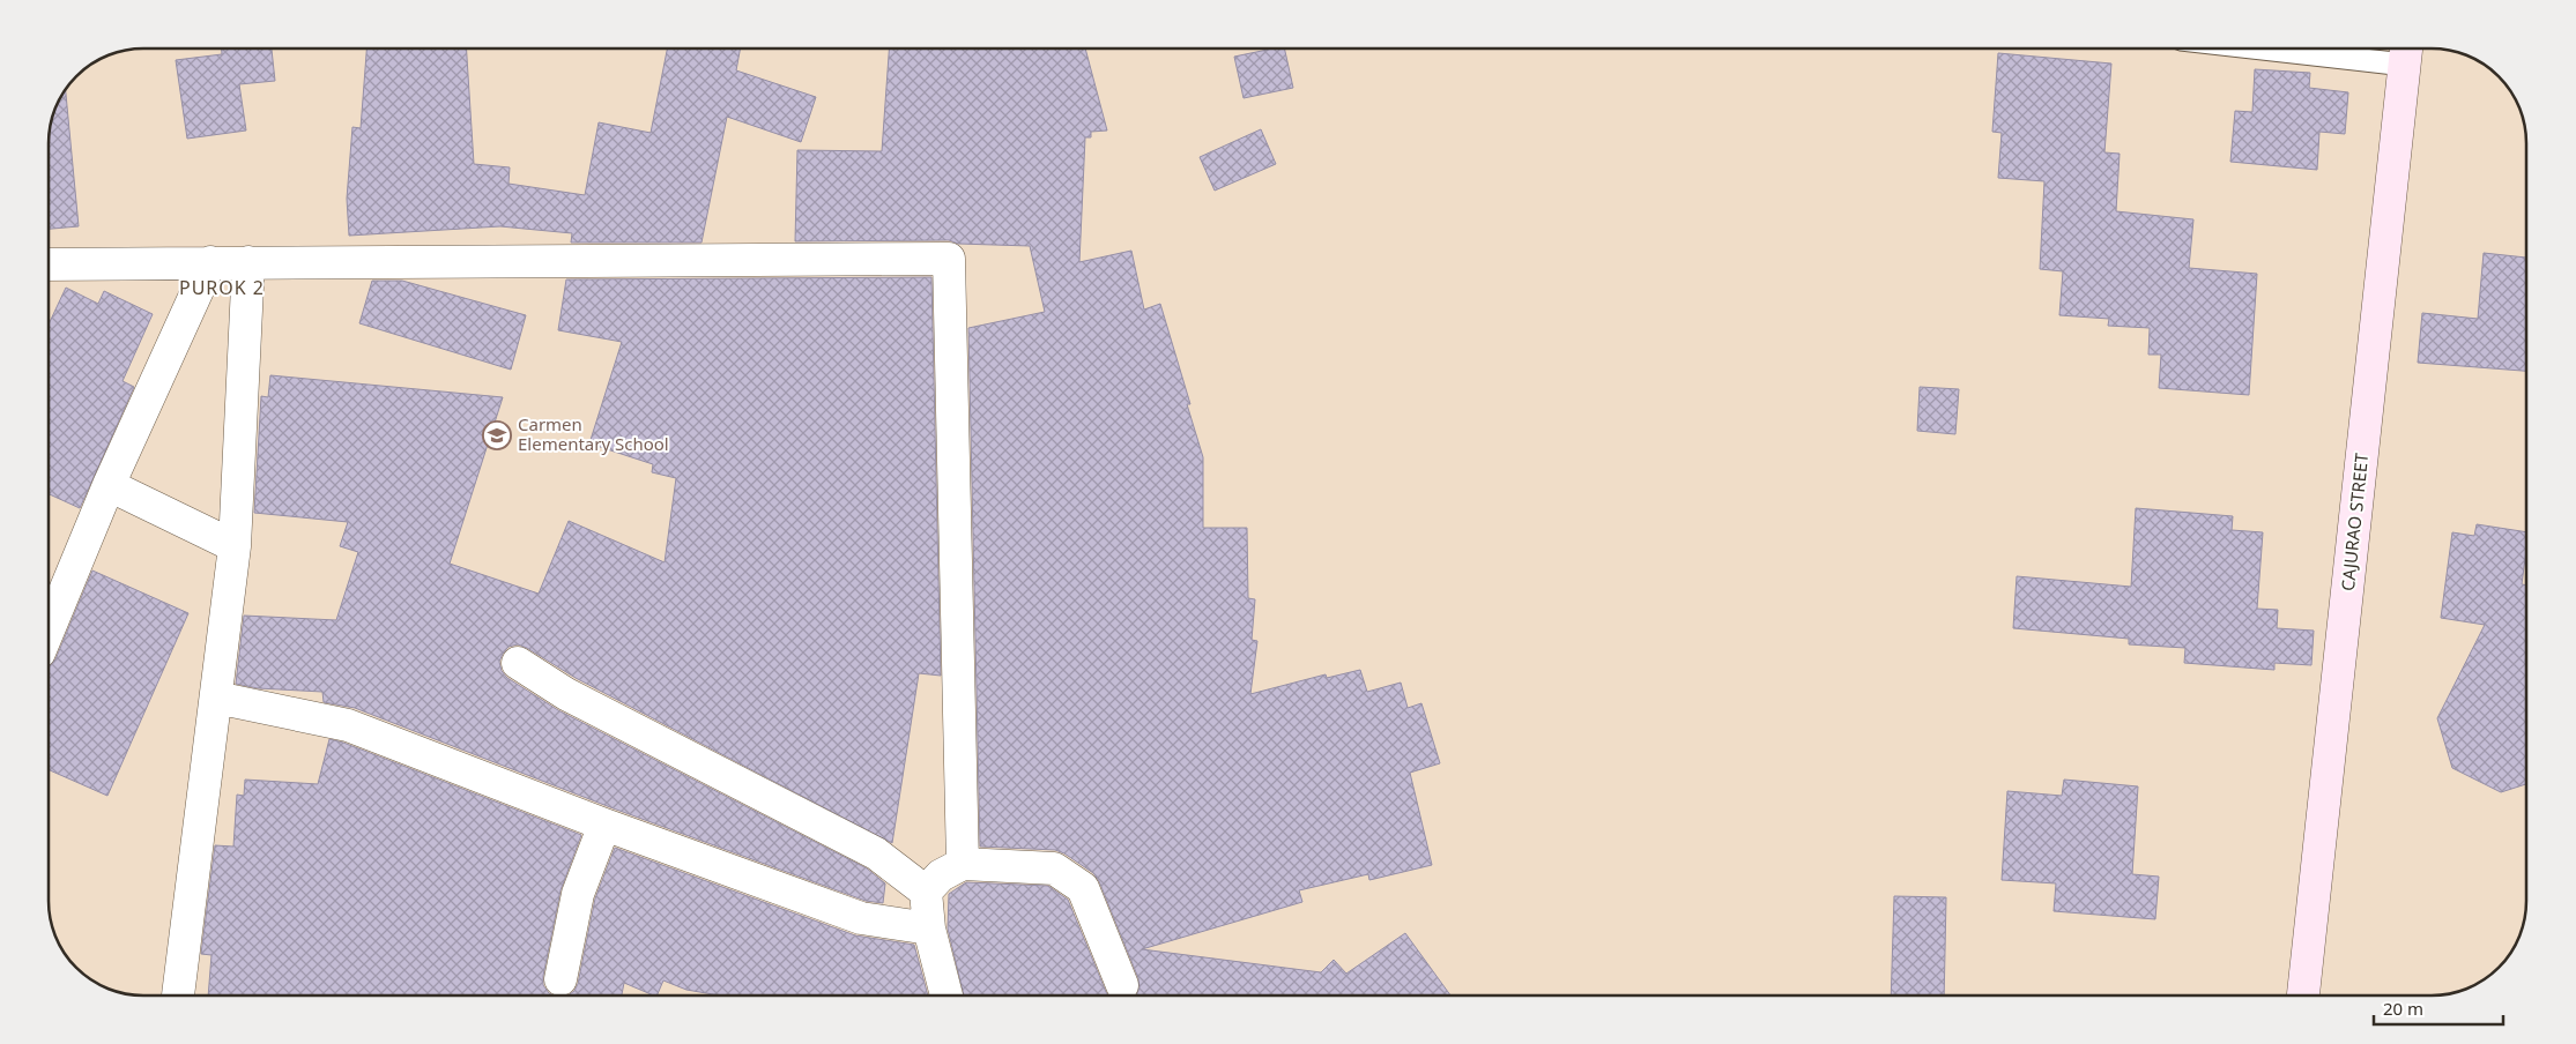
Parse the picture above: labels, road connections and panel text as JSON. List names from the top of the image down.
{
  "streets": {
    "street": ["CAJURAO STREET"]
  },
  "districts": ["PUROK 2"],
  "places": {
    "school or university": ["Carmen Elementary School"]
  },
  "scale_bar": "20 m"
}
